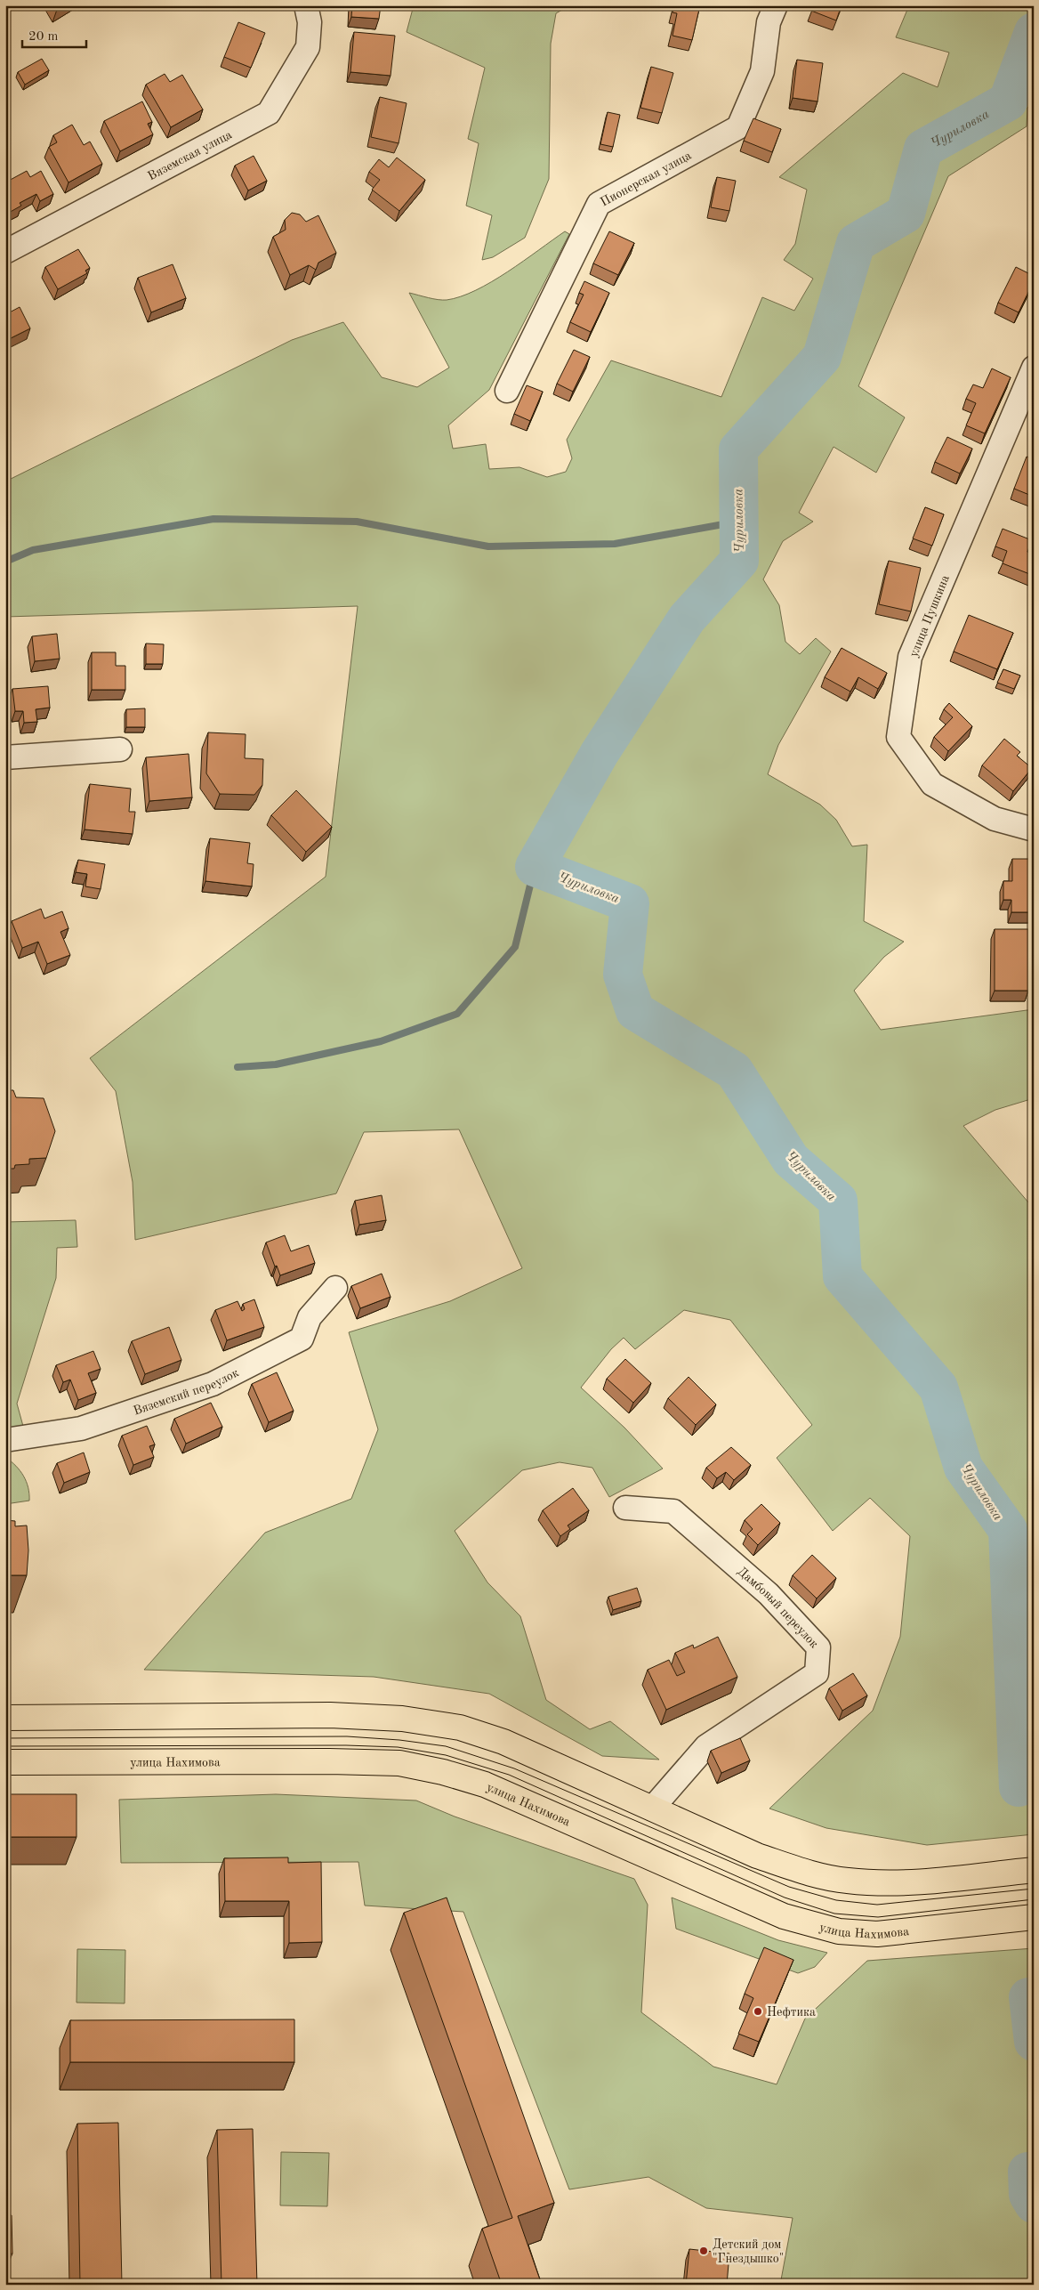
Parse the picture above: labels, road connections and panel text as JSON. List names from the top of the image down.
{
  "streets": {
    "main road": ["улица Нахимова"],
    "street": [
      "Вяземская улица",
      "Пионерская улица",
      "улица Пушкина",
      "Вяземский переулок",
      "Дамбовый переулок"
    ]
  },
  "water": ["Чуриловка"],
  "places": ["Нефтика", "Детский дом \"Гнездышко\""],
  "scale_bar": "20 m"
}
